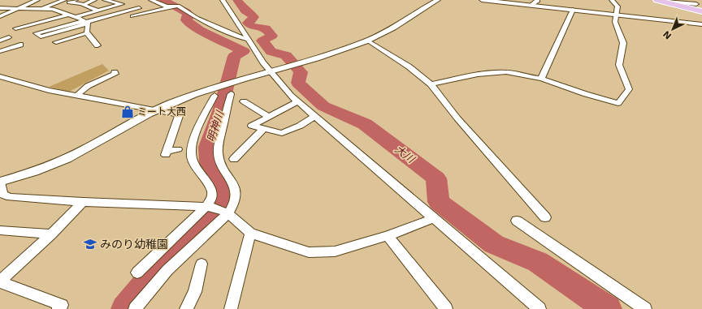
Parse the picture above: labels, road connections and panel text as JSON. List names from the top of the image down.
{
  "water": ["明神川", "大川"],
  "places": {
    "shop": ["ミート大西"],
    "school or university": ["みのり幼稚園"]
  },
  "north": "bottom left"
}
